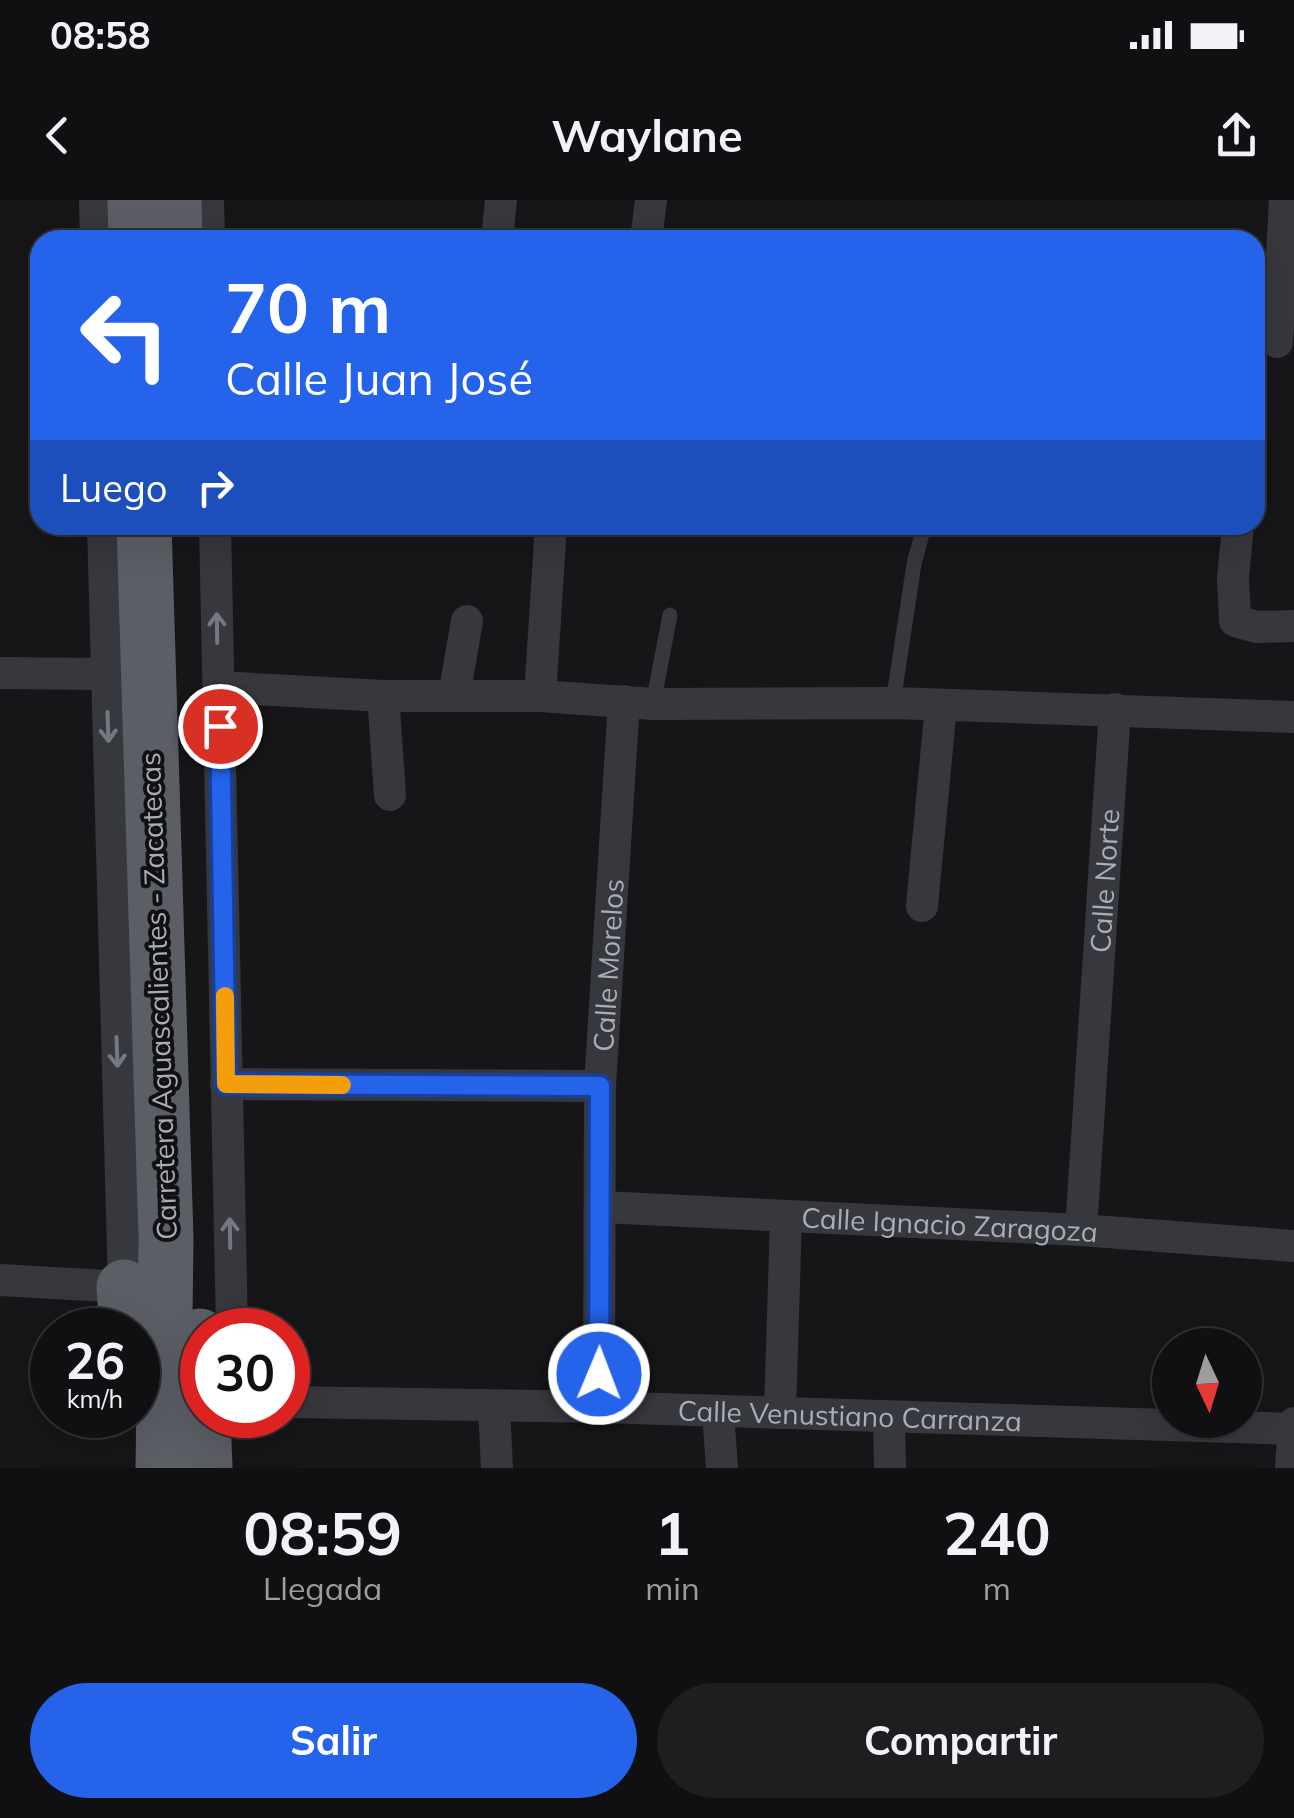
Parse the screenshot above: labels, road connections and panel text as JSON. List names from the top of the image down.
{
  "streets": {
    "highway": ["Carretera Aguascalientes - Zacatecas"],
    "street": [
      "Calle Norte",
      "Calle Morelos",
      "Calle Ignacio Zaragoza",
      "Calle Venustiano Carranza"
    ]
  },
  "crossings": [
    ["Calle Norte", "Calle Ignacio Zaragoza"],
    ["Calle Morelos", "Calle Ignacio Zaragoza"],
    ["Calle Morelos", "Calle Venustiano Carranza"]
  ],
  "north": "bottom",
  "page": {
    "status": "08:58",
    "header": "Waylane",
    "turn": ["70 m", "Calle Juan José"],
    "then": "Luego",
    "speed": "26 km/h",
    "limit": "30",
    "eta": [
      "08:59",
      "Llegada",
      "1",
      "min",
      "240",
      "m"
    ],
    "buttons": ["Salir", "Compartir"]
  }
}
